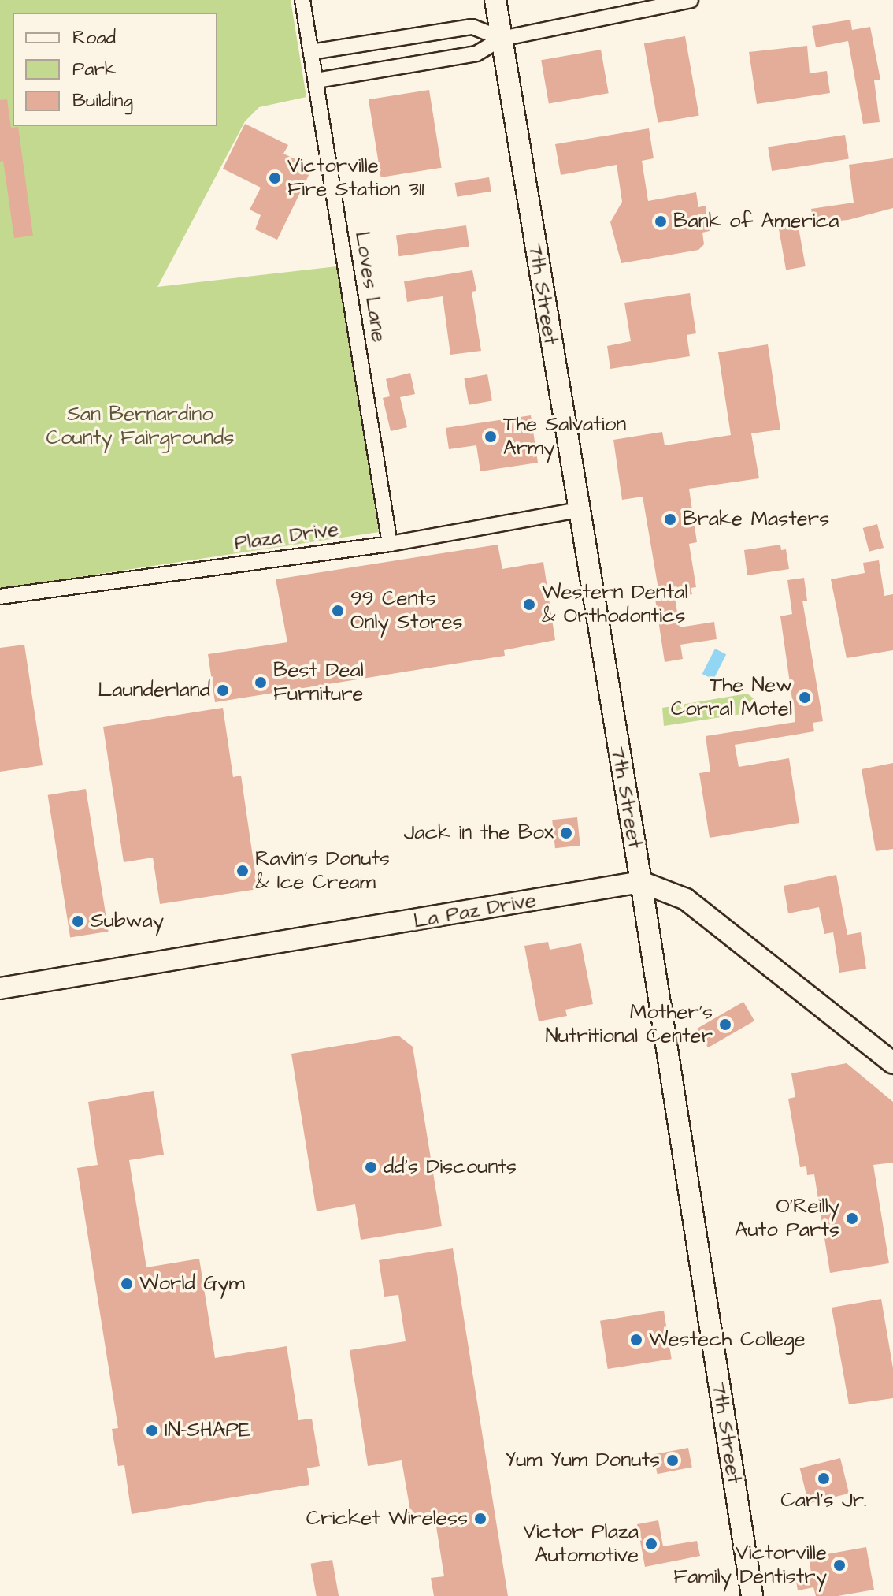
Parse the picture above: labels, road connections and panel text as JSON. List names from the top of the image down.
{
  "streets": {
    "main road": ["7th Street", "La Paz Drive"],
    "street": ["Loves Lane", "Plaza Drive"]
  },
  "crossings": [
    ["Loves Lane", "Plaza Drive"],
    ["7th Street", "Plaza Drive"],
    ["7th Street", "La Paz Drive"]
  ],
  "parks": ["San Bernardino County Fairgrounds"],
  "places": [
    "Victorville Fire Station 311",
    "Bank of America",
    "The Salvation Army",
    "Brake Masters",
    "Western Dental & Orthodontics",
    "99 Cents Only Stores",
    "Best Deal Furniture",
    "Launderland",
    "The New Corral Motel",
    "Jack in the Box",
    "Ravin's Donuts & Ice Cream",
    "Subway",
    "Mother's Nutritional Center",
    "dd's Discounts",
    "O'Reilly Auto Parts",
    "World Gym",
    "Westech College",
    "IN-SHAPE",
    "Yum Yum Donuts",
    "Carl's Jr.",
    "Cricket Wireless",
    "Victor Plaza Automotive",
    "Victorville Family Dentistry"
  ],
  "legend": ["Road", "Park", "Building"]
}
